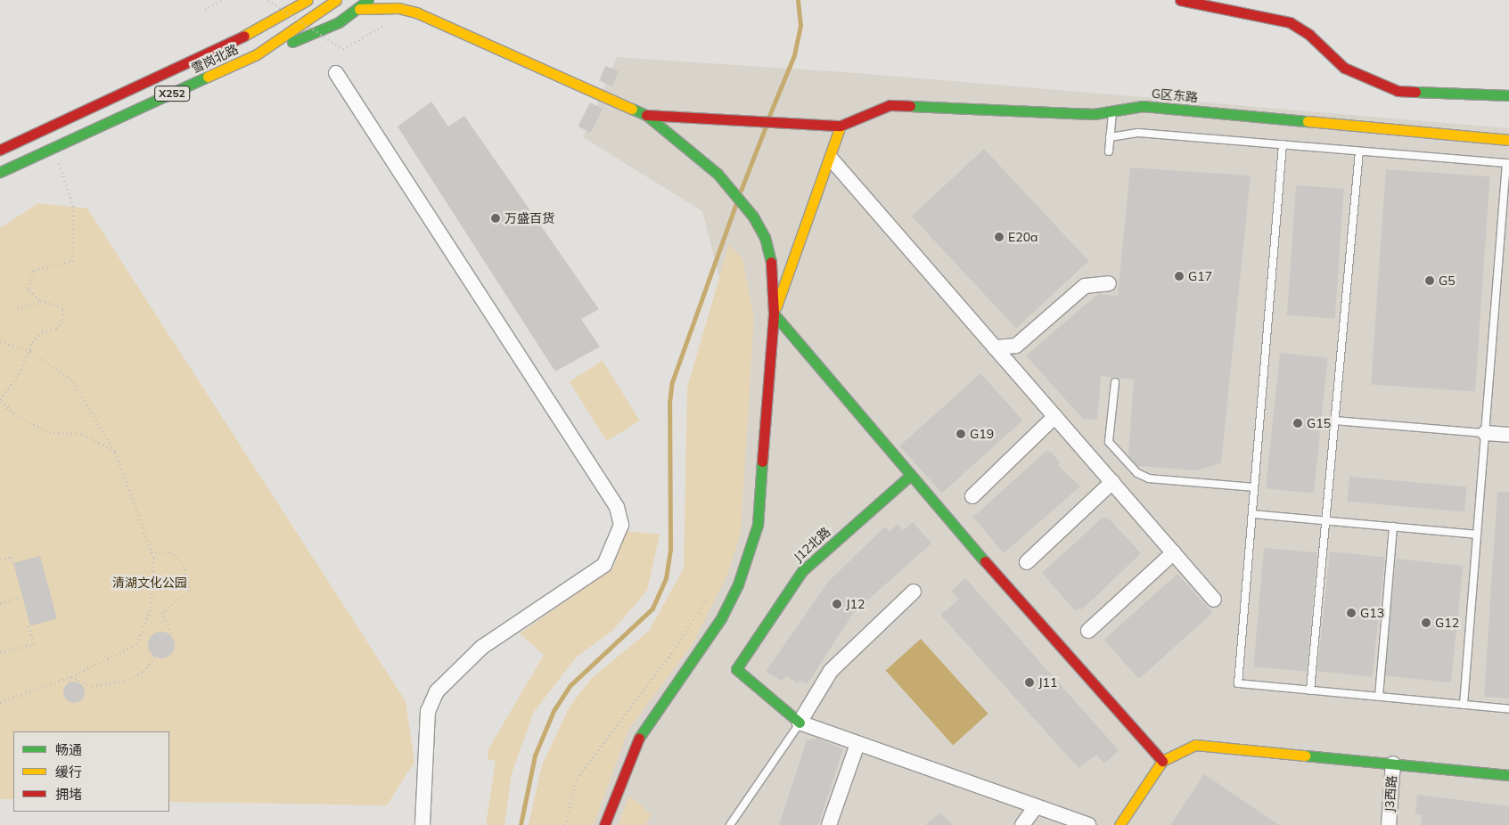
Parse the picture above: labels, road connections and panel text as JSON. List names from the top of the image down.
{
  "streets": {
    "main road": [
      "雪岗北路",
      "X252",
      "G区东路",
      "J12北路"
    ],
    "street": ["J3西路"]
  },
  "parks": ["清湖文化公园"],
  "places": [
    "万盛百货",
    "E20a",
    "G17",
    "G5",
    "G15",
    "G19",
    "J12",
    "G13",
    "G12",
    "J11"
  ],
  "legend": ["畅通", "缓行", "拥堵"]
}
